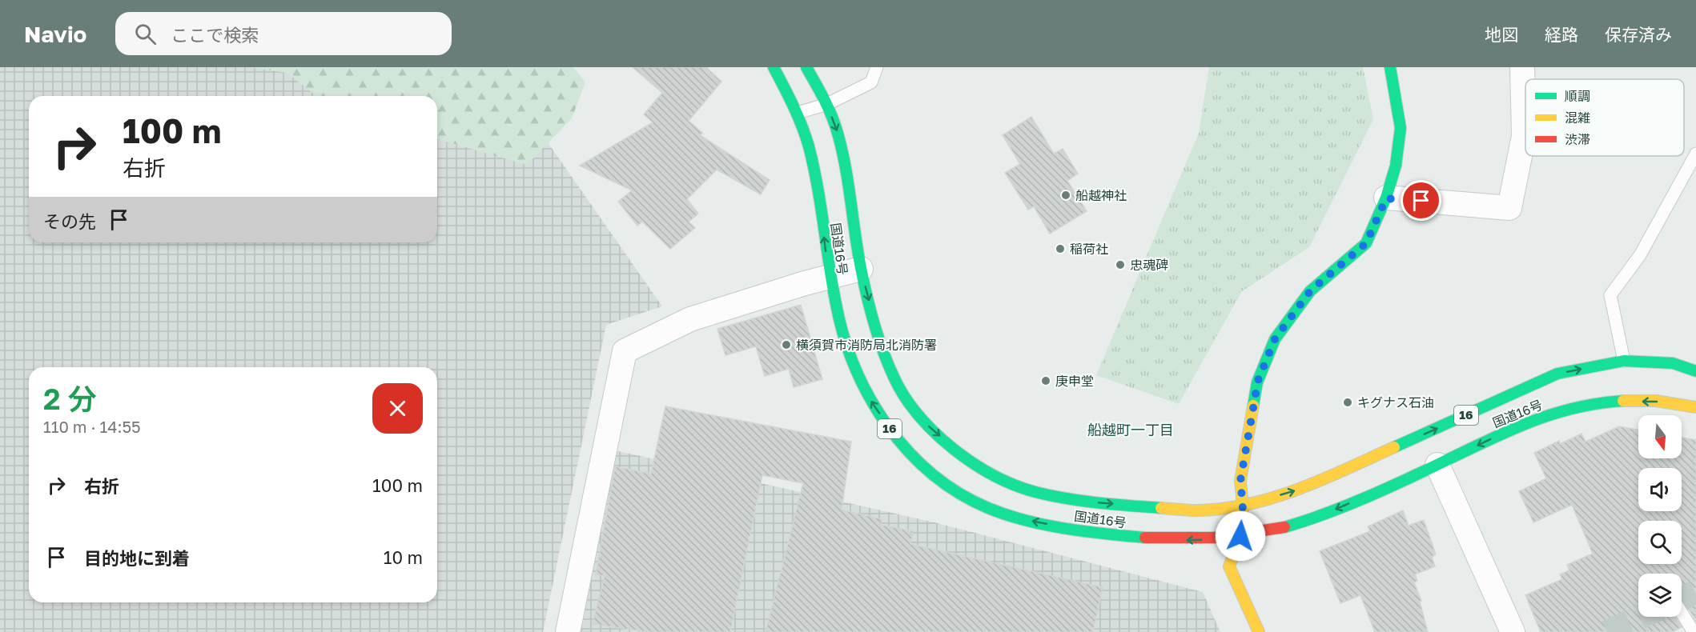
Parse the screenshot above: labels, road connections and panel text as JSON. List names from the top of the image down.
{
  "streets": {
    "main road": ["国道16号", "16"]
  },
  "districts": ["船越町一丁目"],
  "places": [
    "船越神社",
    "稲荷社",
    "忠魂碑",
    "横須賀市消防局北消防署",
    "庚申堂",
    "キグナス石油"
  ],
  "legend": ["順調", "混雑", "渋滞"],
  "north": "bottom",
  "page": {
    "header": "Navio",
    "search": "ここで検索",
    "nav": ["地図", "経路", "保存済み"],
    "turn": ["100 m", "右折"],
    "then": "その先",
    "heading": ["2 分", "110 m · 14:55"],
    "list": [
      {
        "name": "右折",
        "value": "100 m"
      },
      {
        "name": "目的地に到着",
        "value": "10 m"
      }
    ]
  }
}
